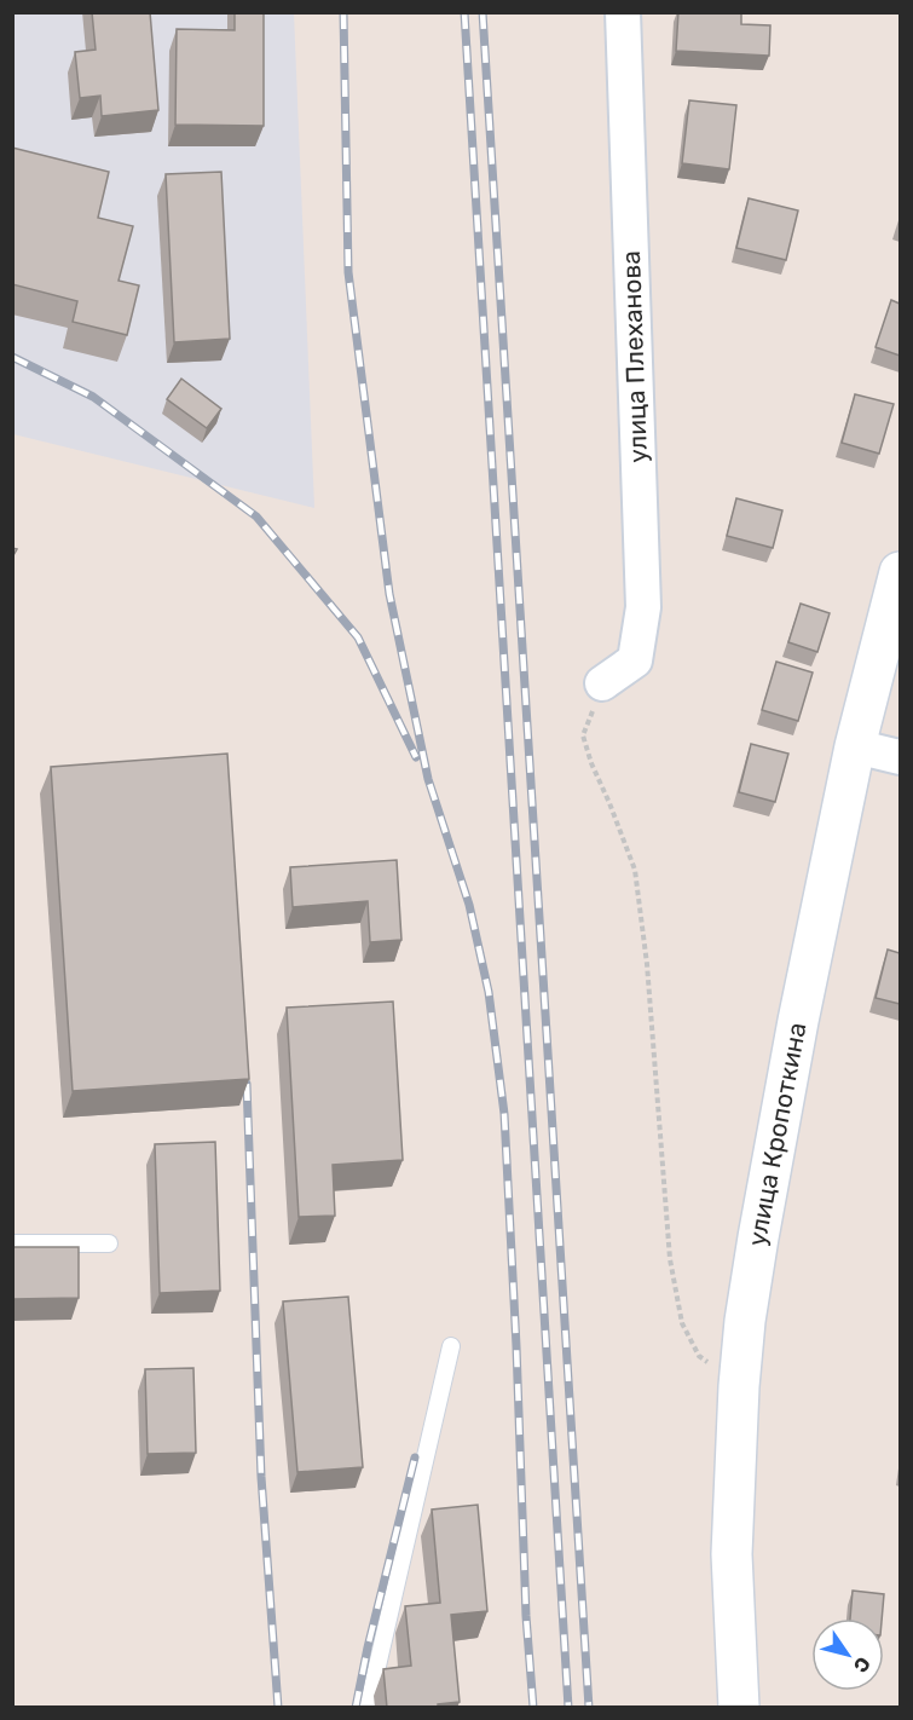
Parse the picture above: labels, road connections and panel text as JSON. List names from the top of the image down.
{
  "streets": {
    "main road": ["улица Кропоткина"],
    "street": ["улица Плеханова"]
  },
  "north": "bottom right"
}
